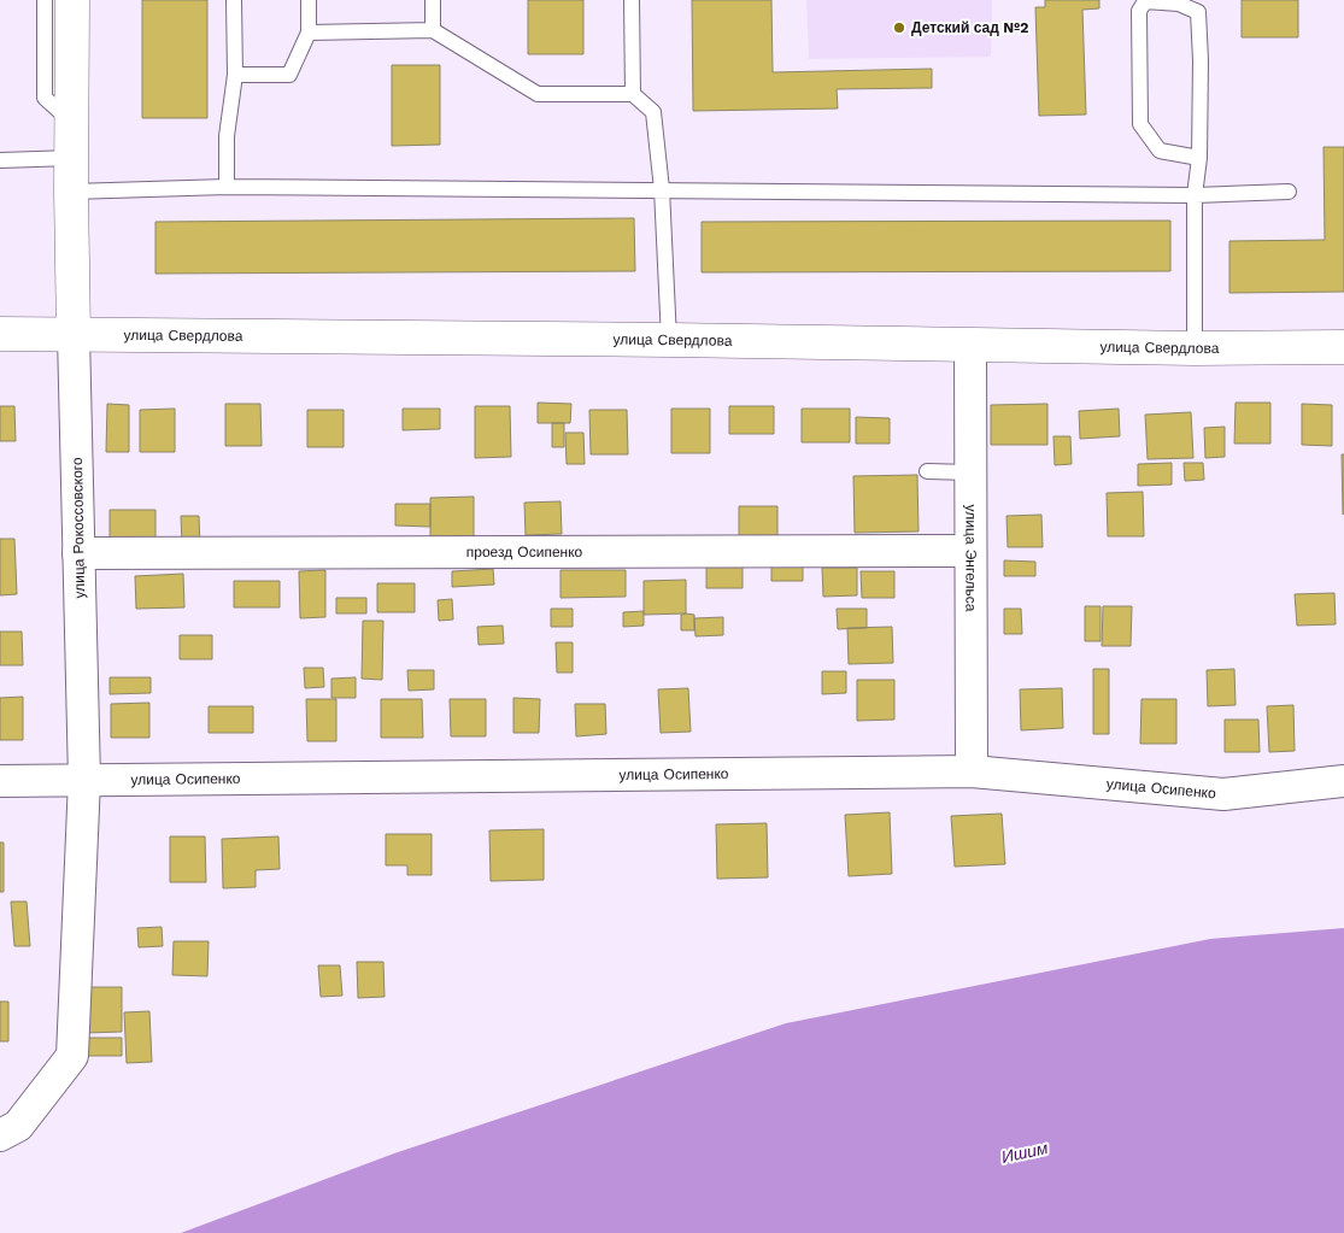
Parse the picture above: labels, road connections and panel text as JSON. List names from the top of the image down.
{
  "streets": {
    "street": [
      "улица Свердлова",
      "улица Рокоссовского",
      "проезд Осипенко",
      "улица Энгельса",
      "улица Осипенко"
    ]
  },
  "crossings": [
    ["улица Свердлова", "улица Рокоссовского"],
    ["улица Свердлова", "улица Энгельса"],
    ["улица Рокоссовского", "проезд Осипенко"],
    ["улица Рокоссовского", "улица Осипенко"],
    ["проезд Осипенко", "улица Энгельса"],
    ["улица Энгельса", "улица Осипенко"]
  ],
  "water": ["Ишим"],
  "places": ["Детский сад №2"]
}
